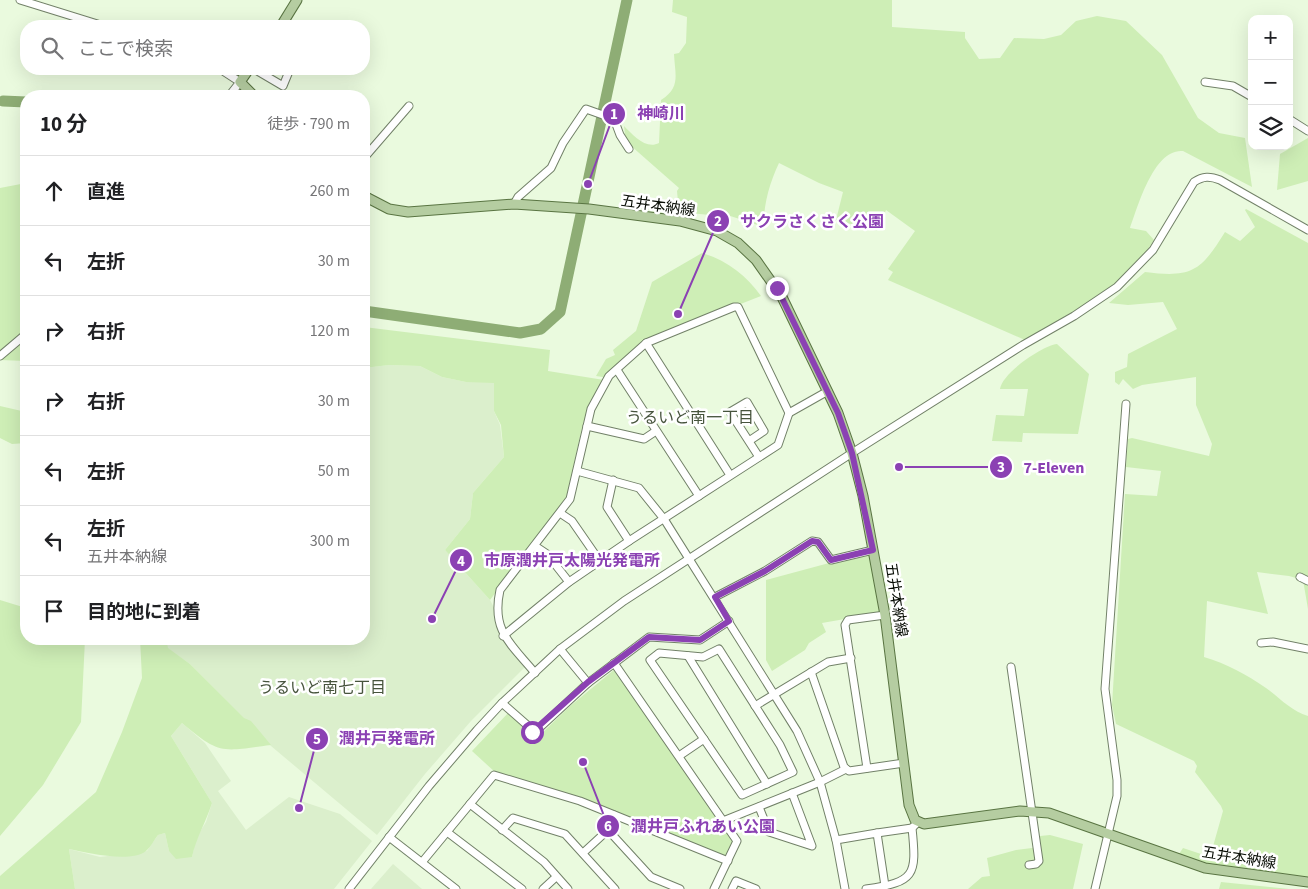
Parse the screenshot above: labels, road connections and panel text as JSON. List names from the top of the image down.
{
  "streets": {
    "main road": ["五井本納線"]
  },
  "districts": ["うるいど南一丁目", "うるいど南七丁目"],
  "places": [
    "神崎川",
    "サクラさくさく公園",
    "7-Eleven",
    "市原潤井戸太陽光発電所",
    "潤井戸ふれあい公園",
    "潤井戸発電所"
  ],
  "page": {
    "map_buttons": ["+", "−"],
    "search": "ここで検索",
    "heading": ["10 分", "徒歩 · 790 m"],
    "list": [
      ["直進", "260 m"],
      ["左折", "30 m"],
      ["右折", "120 m"],
      ["右折", "30 m"],
      ["左折", "50 m"],
      ["左折", "五井本納線", "300 m"],
      "目的地に到着"
    ]
  }
}
